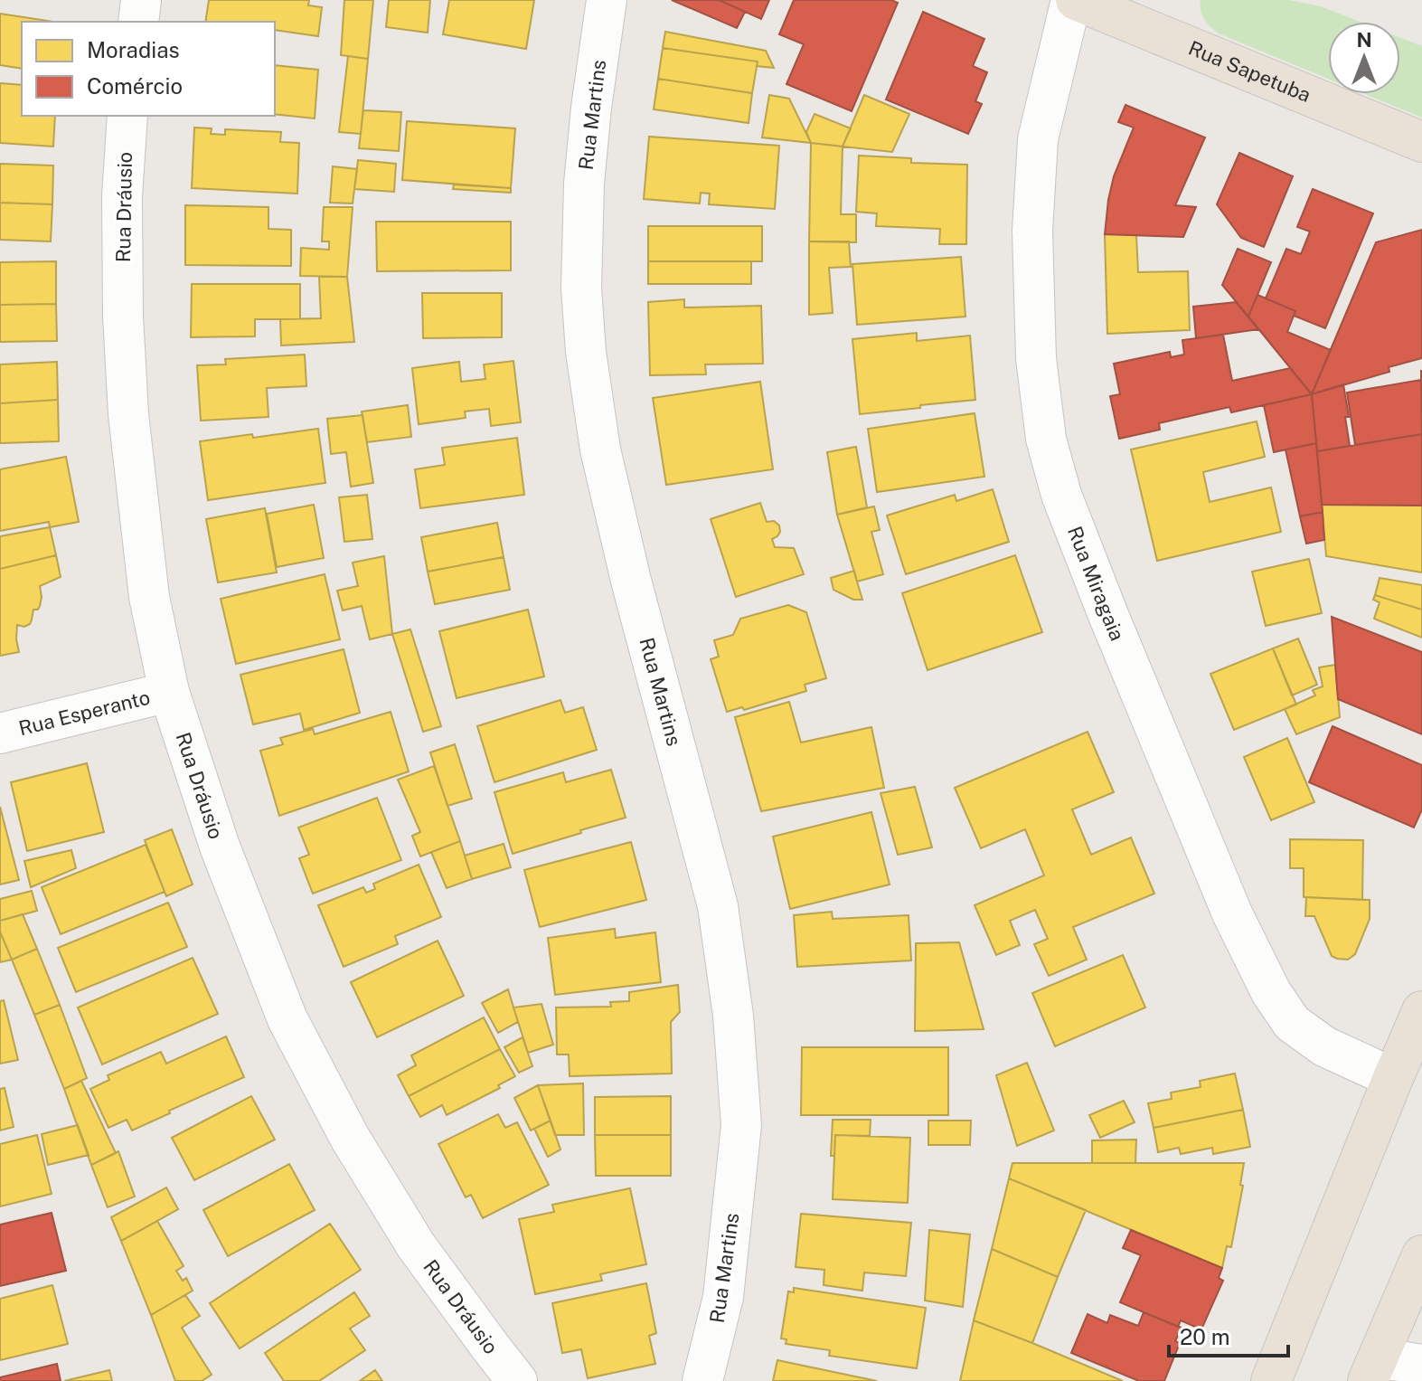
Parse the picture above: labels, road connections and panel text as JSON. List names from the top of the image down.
{
  "streets": {
    "highway": ["Rua Sapetuba"],
    "street": [
      "Rua Martins",
      "Rua Dráusio",
      "Rua Miragaia",
      "Rua Esperanto"
    ]
  },
  "crossings": [
    ["Rua Sapetuba", "Rua Miragaia"],
    ["Rua Dráusio", "Rua Esperanto"]
  ],
  "legend": ["Moradias", "Comércio"],
  "scale_bar": "20 m",
  "north": "top"
}
